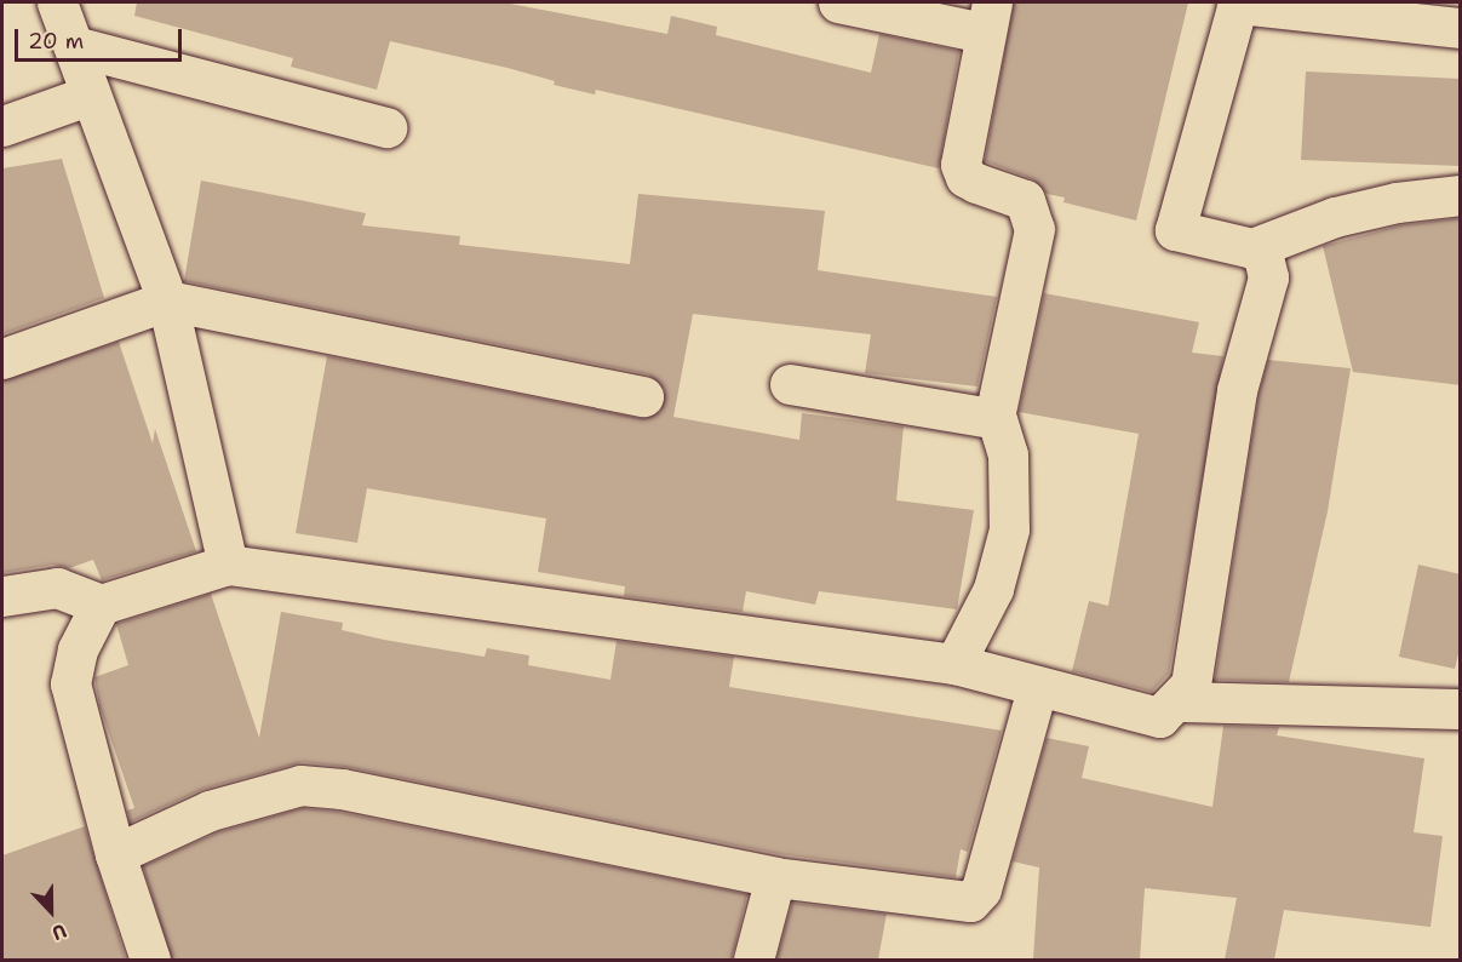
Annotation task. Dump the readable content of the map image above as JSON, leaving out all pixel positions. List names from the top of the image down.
{
  "scale_bar": "20 m",
  "north": "bottom"
}
